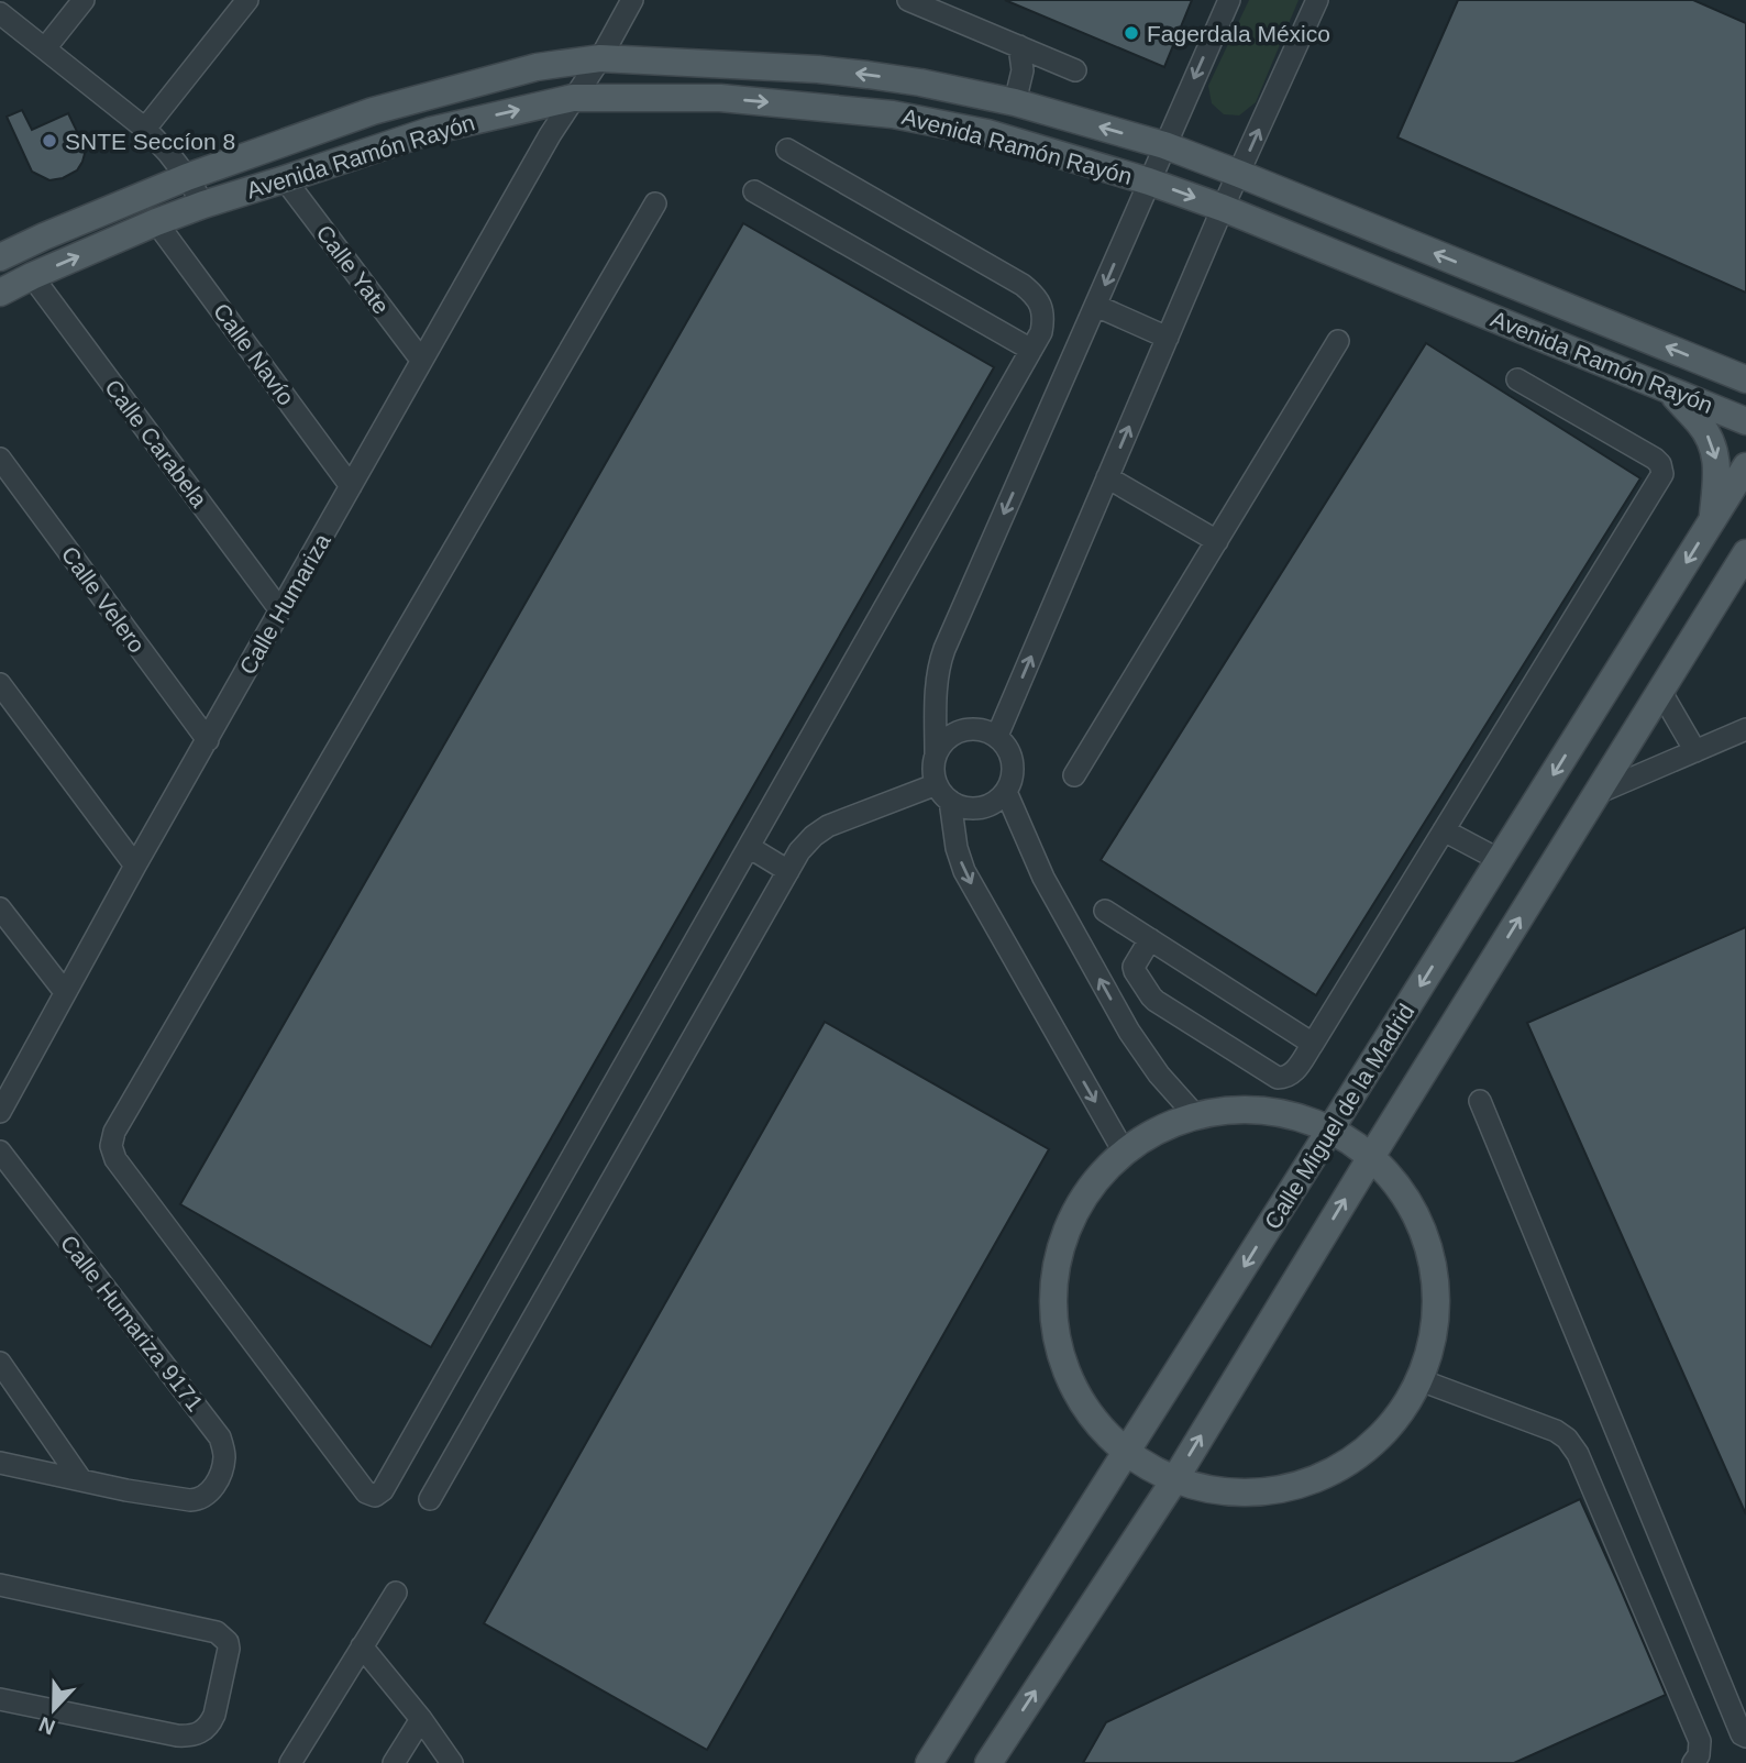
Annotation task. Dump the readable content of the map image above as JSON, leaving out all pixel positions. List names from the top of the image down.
{
  "streets": {
    "main road": ["Avenida Ramón Rayón", "Calle Miguel de la Madrid"],
    "street": [
      "Calle Yate",
      "Calle Navío",
      "Calle Carabela",
      "Calle Velero",
      "Calle Humariza",
      "Calle Humariza 9171"
    ]
  },
  "crossings": [
    ["Avenida Ramón Rayón", "Calle Yate"],
    ["Avenida Ramón Rayón", "Calle Navío"],
    ["Avenida Ramón Rayón", "Calle Carabela"],
    ["Avenida Ramón Rayón", "Calle Humariza"],
    ["Calle Yate", "Calle Humariza"],
    ["Calle Navío", "Calle Humariza"],
    ["Calle Carabela", "Calle Humariza"],
    ["Calle Velero", "Calle Humariza"]
  ],
  "places": ["Fagerdala México", "SNTE Seccíon 8"],
  "north": "bottom"
}
